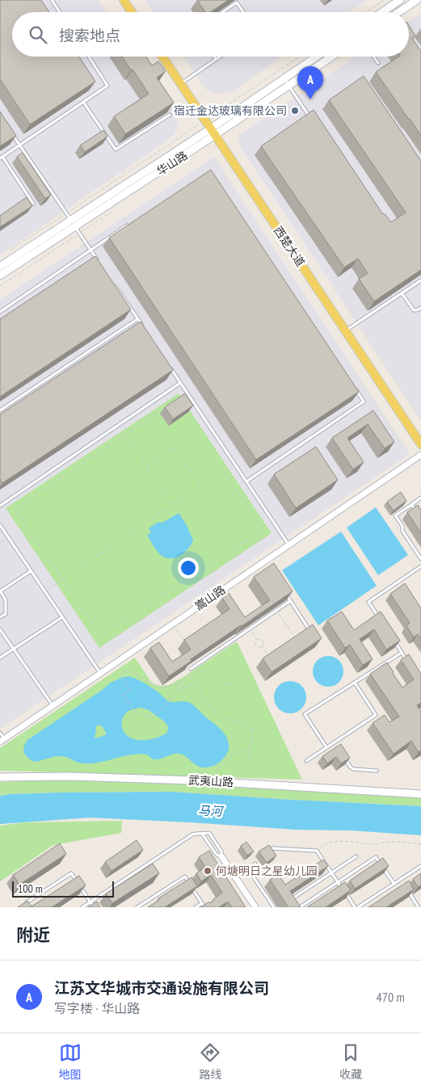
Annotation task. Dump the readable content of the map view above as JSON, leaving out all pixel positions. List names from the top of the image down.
{
  "streets": {
    "main road": ["西楚大道"],
    "street": ["华山路", "嵩山路", "武夷山路"]
  },
  "crossings": [
    ["华山路", "西楚大道"]
  ],
  "water": ["马河"],
  "places": ["宿迁金达玻璃有限公司", "何塘明日之星幼儿园"],
  "scale_bar": "100 m",
  "page": {
    "search": "搜索地点",
    "pins": "A",
    "scale": "100 m",
    "heading": "附近",
    "list": [
      {
        "mark": "A",
        "name": "江苏文华城市交通设施有限公司",
        "note": "写字楼 · 华山路",
        "value": "470 m"
      }
    ],
    "nav": ["地图", "路线", "收藏"]
  }
}
